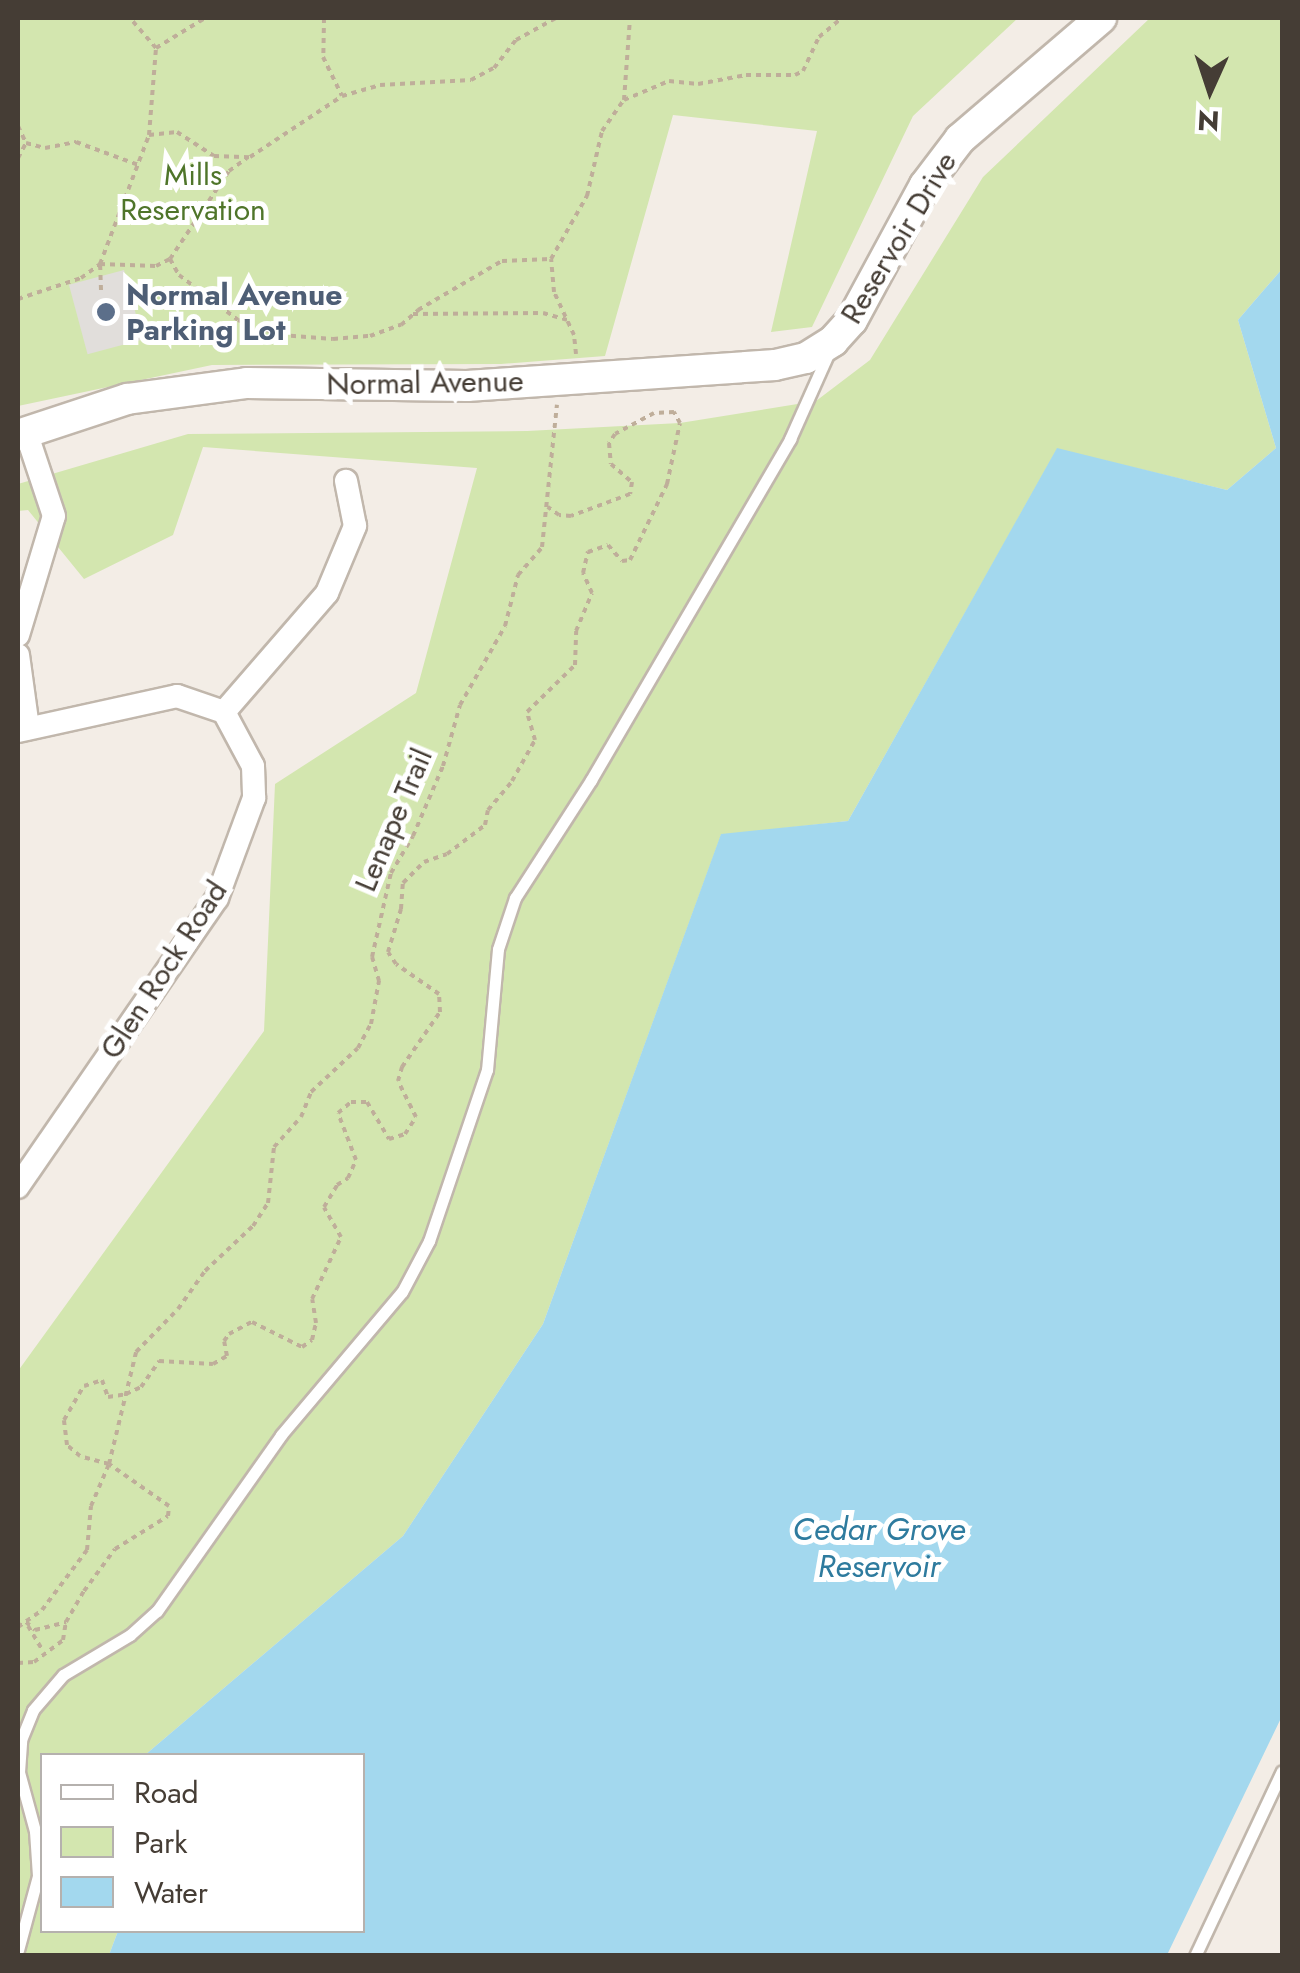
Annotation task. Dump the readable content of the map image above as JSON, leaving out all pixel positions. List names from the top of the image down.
{
  "streets": {
    "street": ["Reservoir Drive", "Normal Avenue", "Glen Rock Road"],
    "path": ["Lenape Trail"]
  },
  "crossings": [
    ["Reservoir Drive", "Normal Avenue"],
    ["Normal Avenue", "Lenape Trail"]
  ],
  "water": ["Cedar Grove Reservoir"],
  "parks": ["Mills Reservation"],
  "places": ["Normal Avenue Parking Lot"],
  "legend": ["Road", "Park", "Water"],
  "north": "bottom"
}
